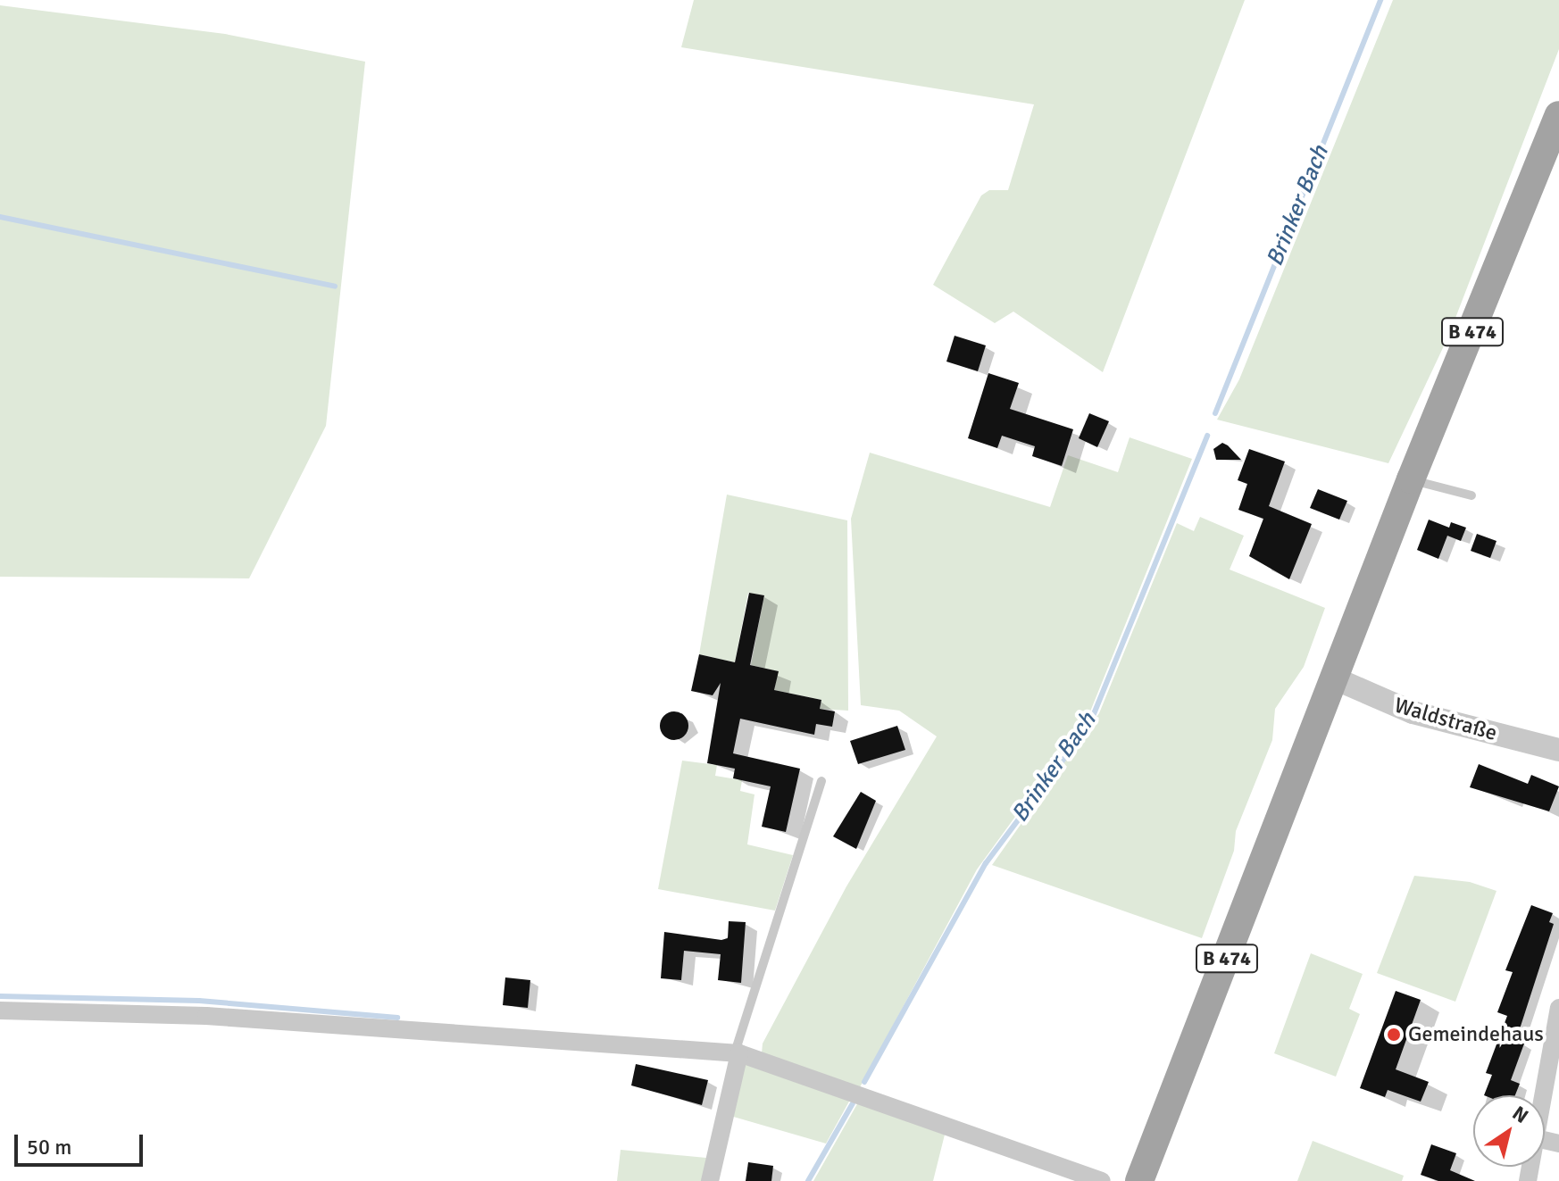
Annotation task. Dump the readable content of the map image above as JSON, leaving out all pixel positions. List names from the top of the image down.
{
  "streets": {
    "main road": ["B 474"],
    "street": ["Waldstraße"]
  },
  "crossings": [
    ["B 474", "Waldstraße"]
  ],
  "water": ["Brinker Bach"],
  "places": ["Gemeindehaus"],
  "scale_bar": "50 m",
  "north": "top right"
}
